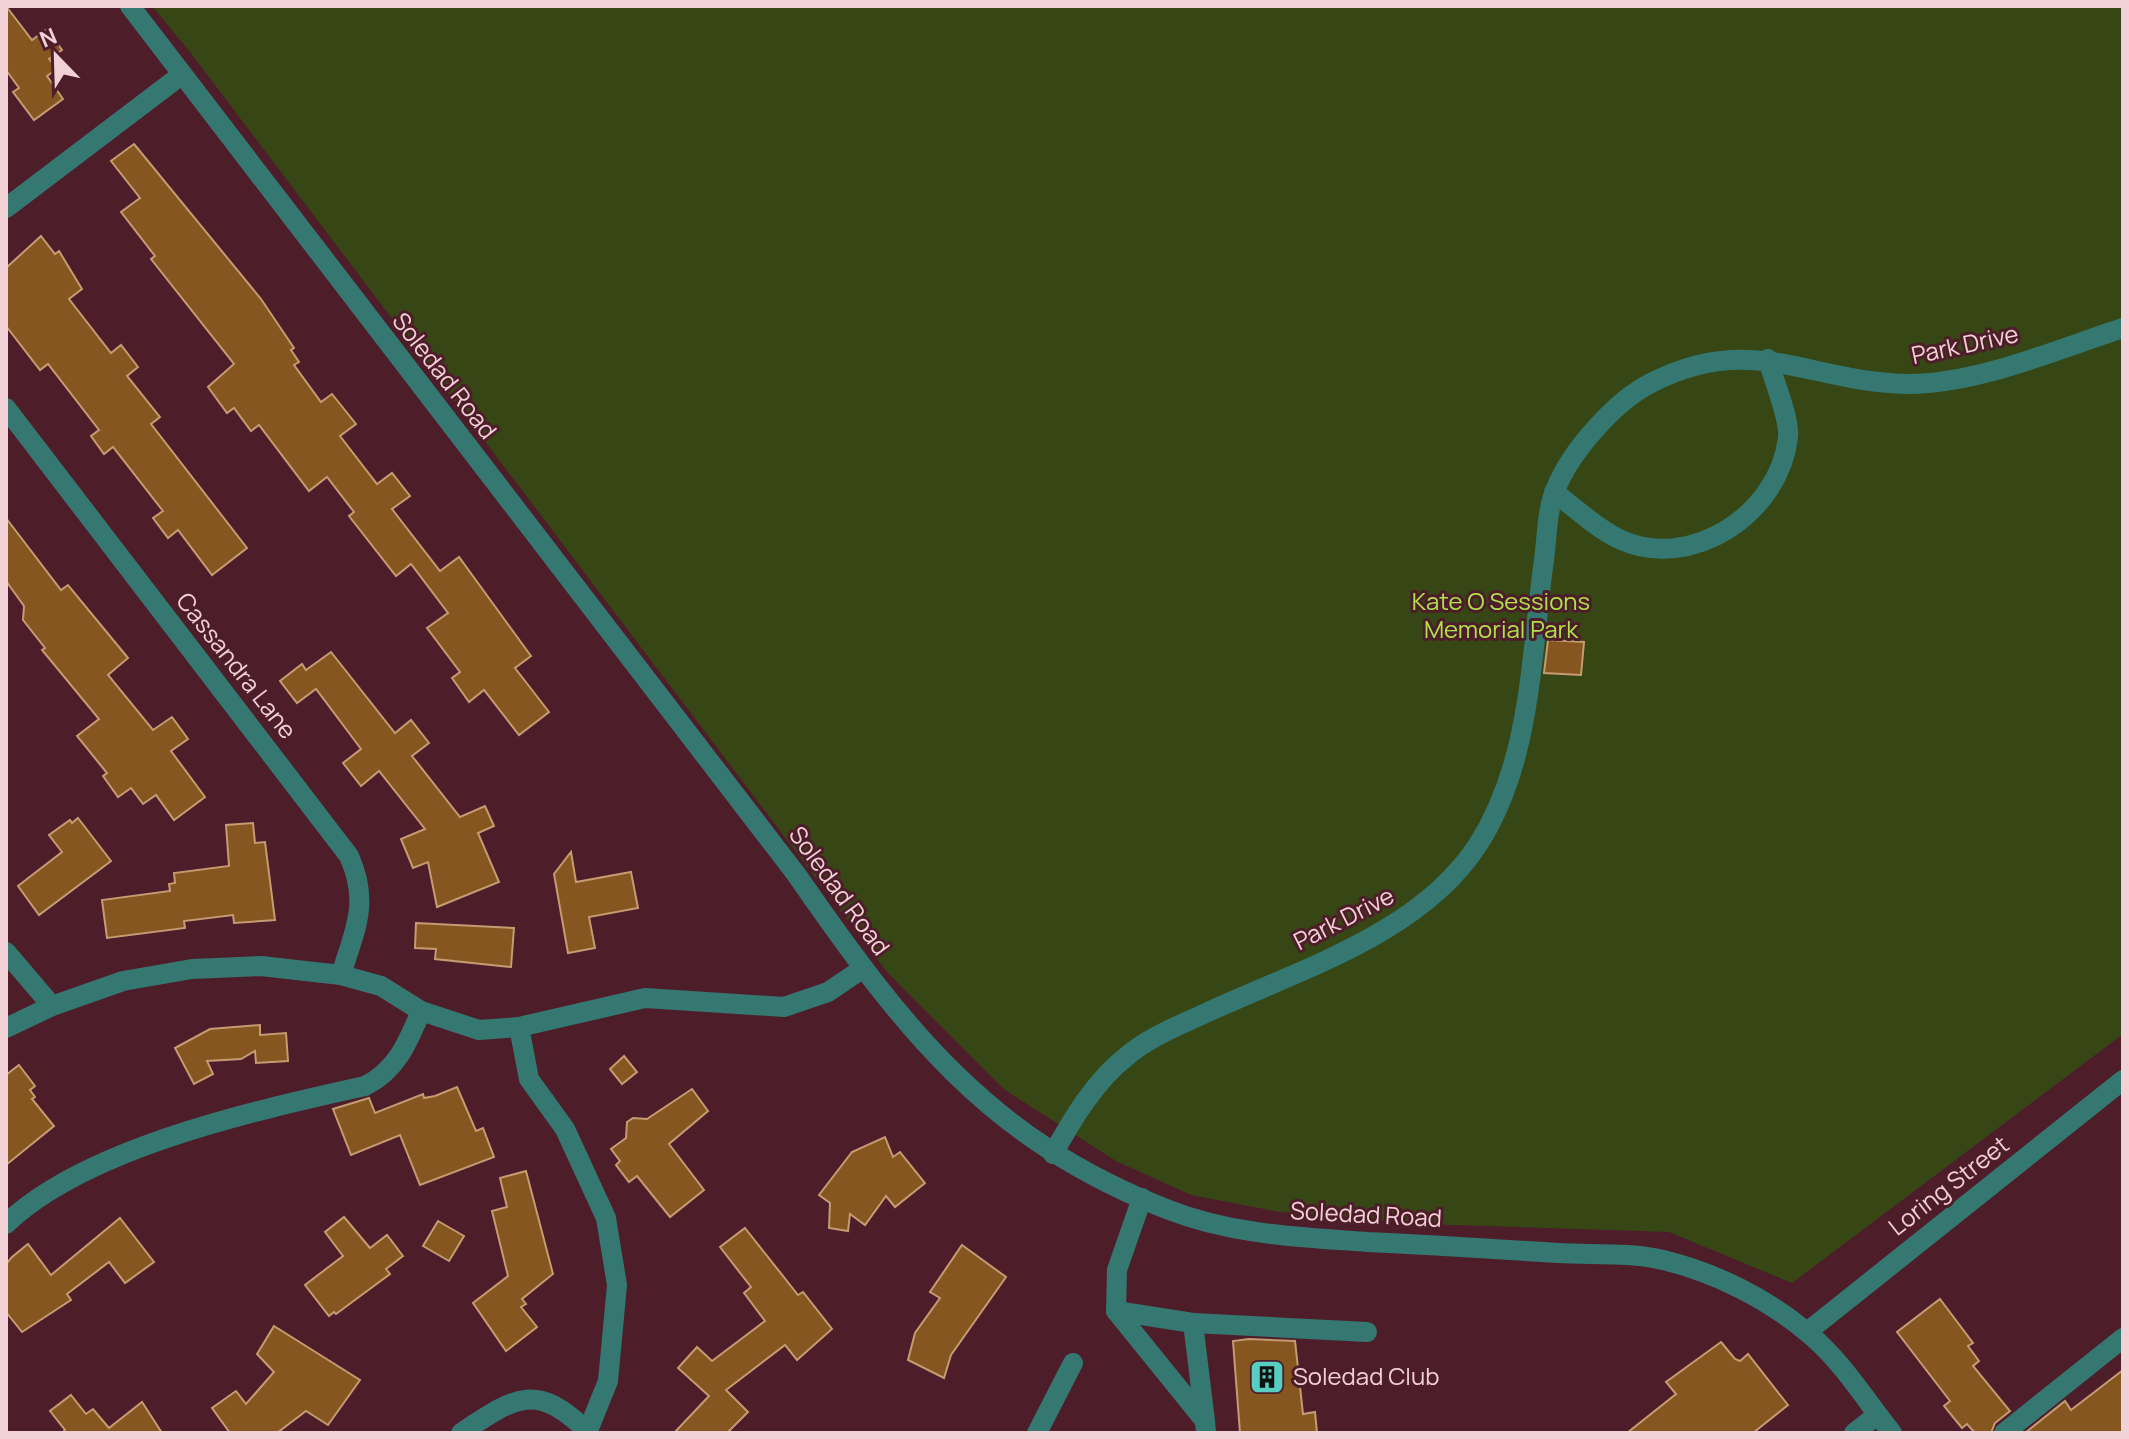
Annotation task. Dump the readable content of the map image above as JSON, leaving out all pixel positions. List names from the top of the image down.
{
  "streets": {
    "street": [
      "Park Drive",
      "Soledad Road",
      "Cassandra Lane",
      "Loring Street"
    ]
  },
  "crossings": [
    ["Park Drive", "Soledad Road"],
    ["Soledad Road", "Loring Street"]
  ],
  "parks": ["Kate O Sessions Memorial Park"],
  "places": {
    "building": ["Soledad Club"]
  },
  "north": "top left"
}
